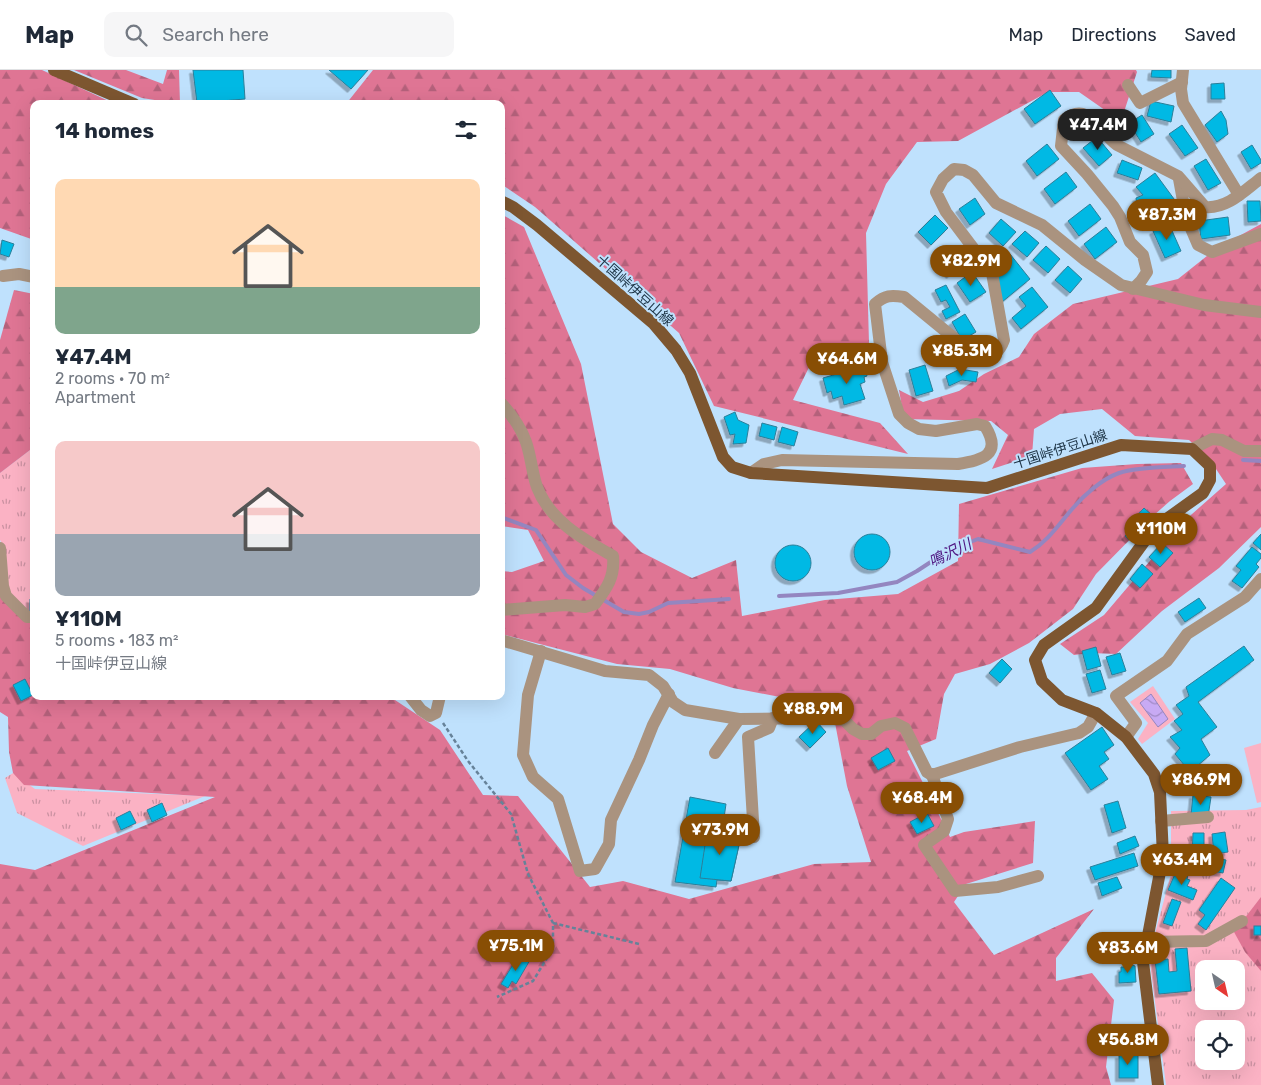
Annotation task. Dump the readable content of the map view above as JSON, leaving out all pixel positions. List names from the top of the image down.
{
  "streets": {
    "main road": ["十国峠伊豆山線"]
  },
  "water": ["鳴沢川"],
  "north": "bottom right",
  "page": {
    "header": "Map",
    "search": "Search here",
    "nav": ["Map", "Directions", "Saved"],
    "heading": "14 homes",
    "price": [
      "¥47.4M",
      "¥87.3M",
      "¥82.9M",
      "¥85.3M",
      "¥64.6M",
      "¥110M",
      "¥88.9M",
      "¥86.9M",
      "¥68.4M",
      "¥73.9M",
      "¥63.4M",
      "¥75.1M",
      "¥83.6M",
      "¥56.8M"
    ],
    "list": [
      {
        "name": "¥47.4M",
        "note": "2 rooms · 70 m² · Apartment"
      },
      {
        "name": "¥110M",
        "note": "5 rooms · 183 m² · 十国峠伊豆山線"
      }
    ]
  }
}
